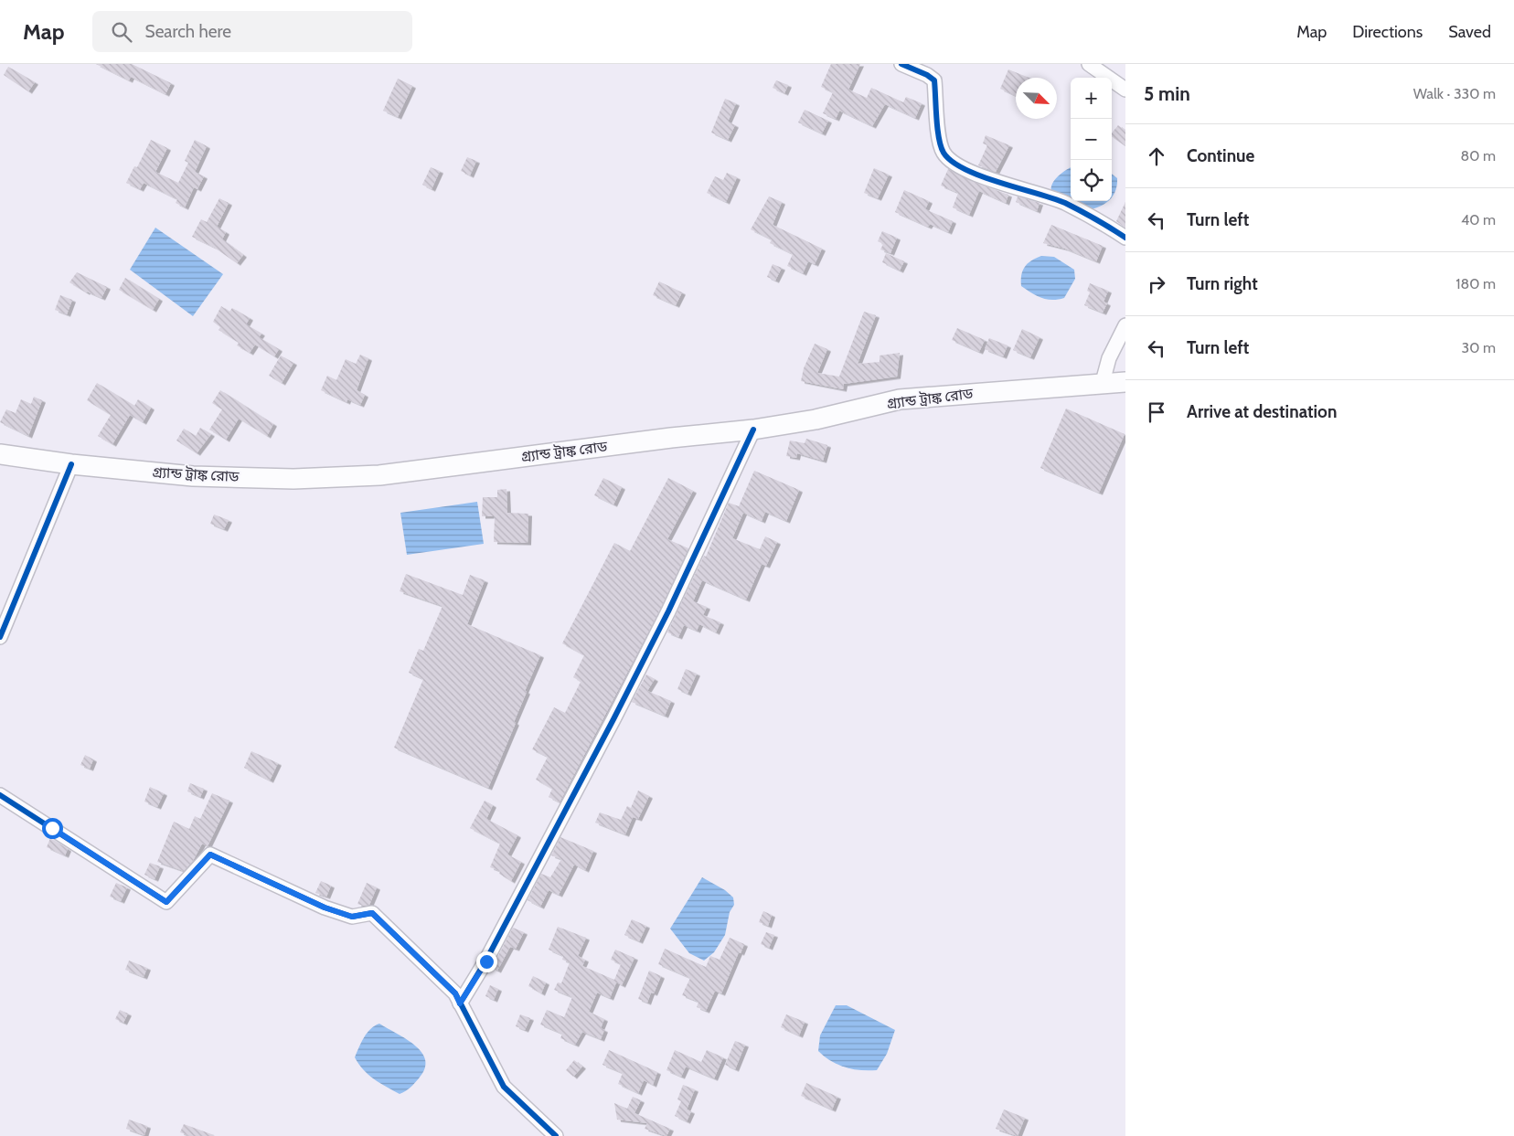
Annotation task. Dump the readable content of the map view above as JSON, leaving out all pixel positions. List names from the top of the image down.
{
  "streets": {
    "highway": ["গ্র্যান্ড ট্রাঙ্ক রোড"]
  },
  "north": "bottom right",
  "page": {
    "header": "Map",
    "search": "Search here",
    "nav": ["Map", "Directions", "Saved"],
    "heading": ["5 min", "Walk · 330 m"],
    "map_buttons": ["+", "−"],
    "list": [
      ["Continue", "80 m"],
      ["Turn left", "40 m"],
      ["Turn right", "180 m"],
      ["Turn left", "30 m"],
      "Arrive at destination"
    ]
  }
}
